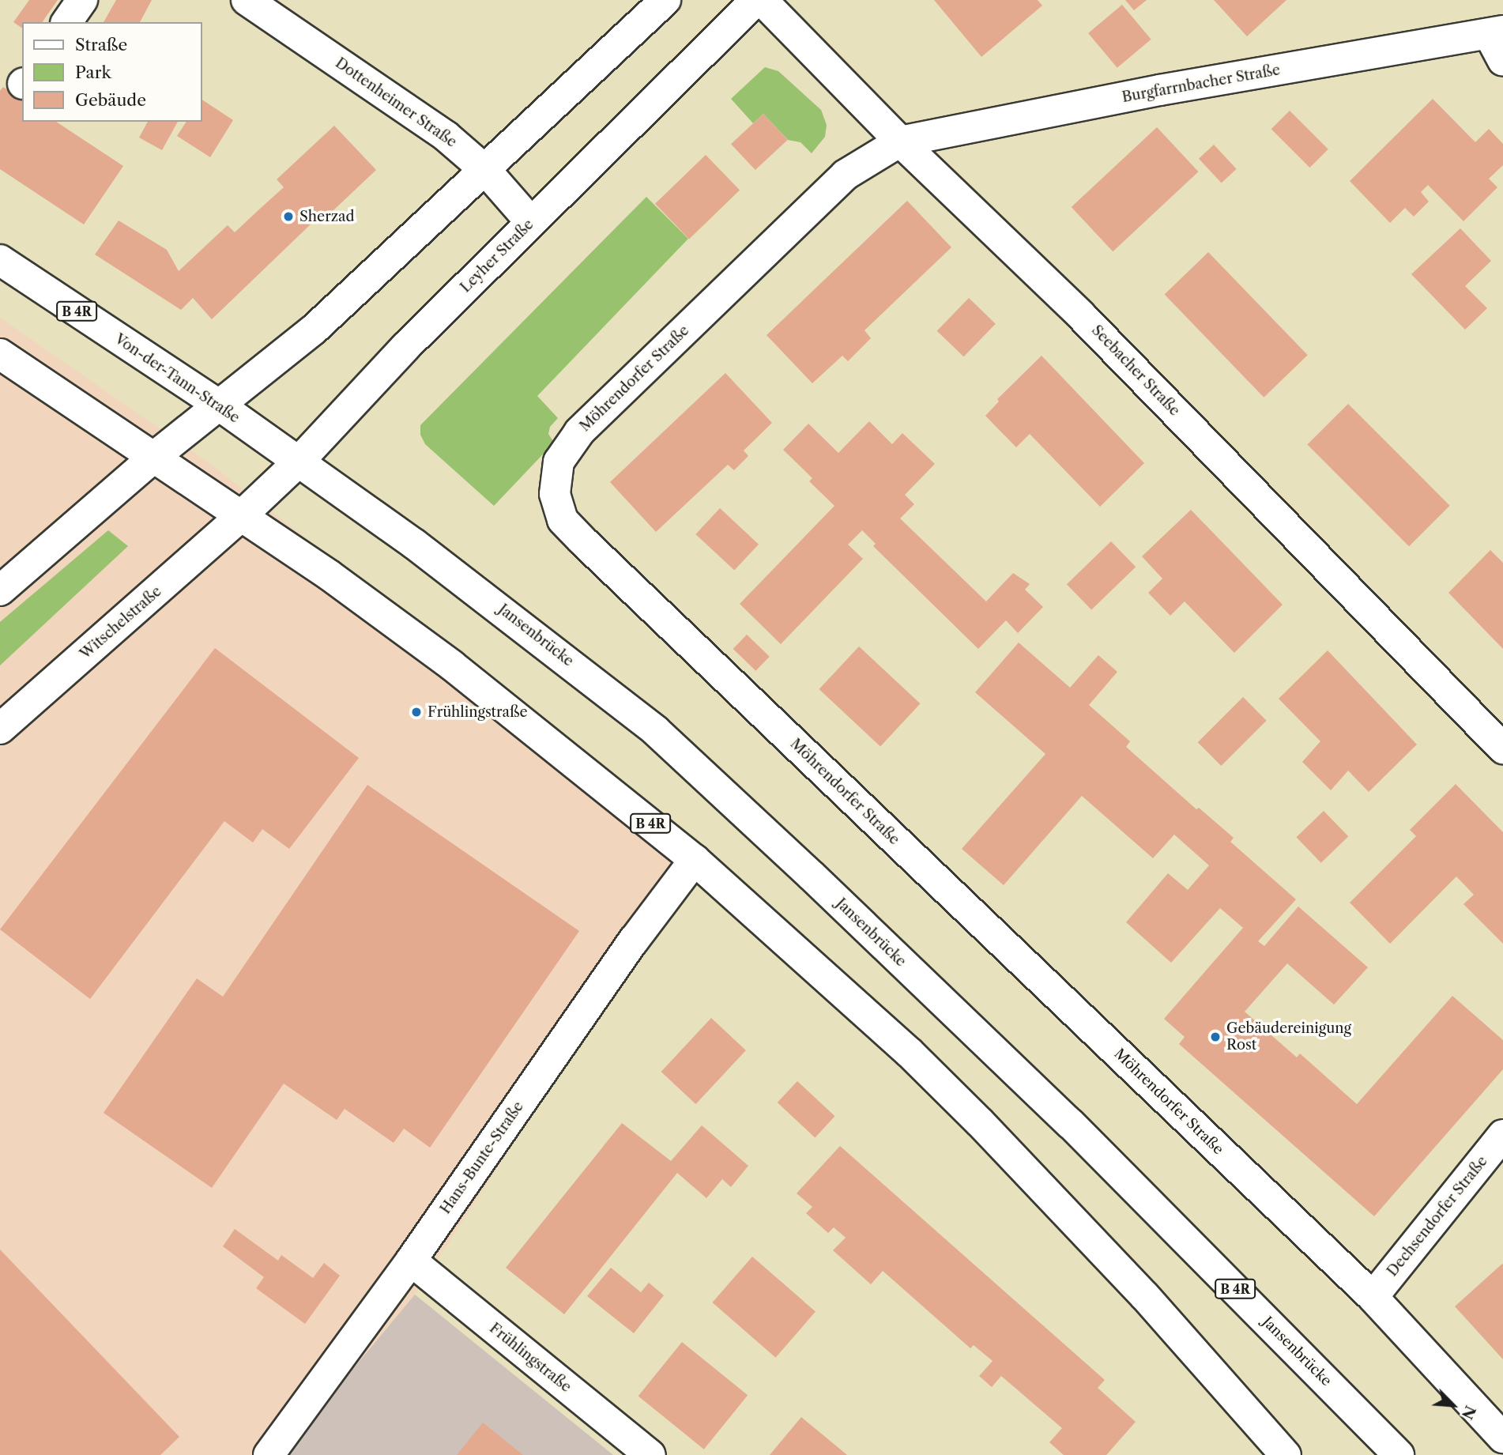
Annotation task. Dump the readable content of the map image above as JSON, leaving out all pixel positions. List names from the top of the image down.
{
  "streets": {
    "street": [
      "Burgfarrnbacher Straße",
      "Dottenheimer Straße",
      "Leyher Straße",
      "B 4R",
      "Seebacher Straße",
      "Von-der-Tann-Straße",
      "Möhrendorfer Straße",
      "Witschelstraße",
      "Jansenbrücke",
      "Hans-Bunte-Straße",
      "Dechsendorfer Straße",
      "Frühlingstraße"
    ]
  },
  "crossings": [
    ["Burgfarrnbacher Straße", "Seebacher Straße"],
    ["Burgfarrnbacher Straße", "Möhrendorfer Straße"],
    ["Dottenheimer Straße", "Leyher Straße"],
    ["Leyher Straße", "B 4R"],
    ["Leyher Straße", "Von-der-Tann-Straße"],
    ["Leyher Straße", "Witschelstraße"],
    ["Leyher Straße", "Jansenbrücke"],
    ["B 4R", "Witschelstraße"],
    ["B 4R", "Hans-Bunte-Straße"],
    ["Seebacher Straße", "Möhrendorfer Straße"],
    ["Von-der-Tann-Straße", "Jansenbrücke"],
    ["Möhrendorfer Straße", "Dechsendorfer Straße"],
    ["Hans-Bunte-Straße", "Frühlingstraße"]
  ],
  "places": ["Sherzad", "Frühlingstraße", "Gebäudereinigung Rost"],
  "legend": ["Straße", "Park", "Gebäude"],
  "north": "bottom right"
}
